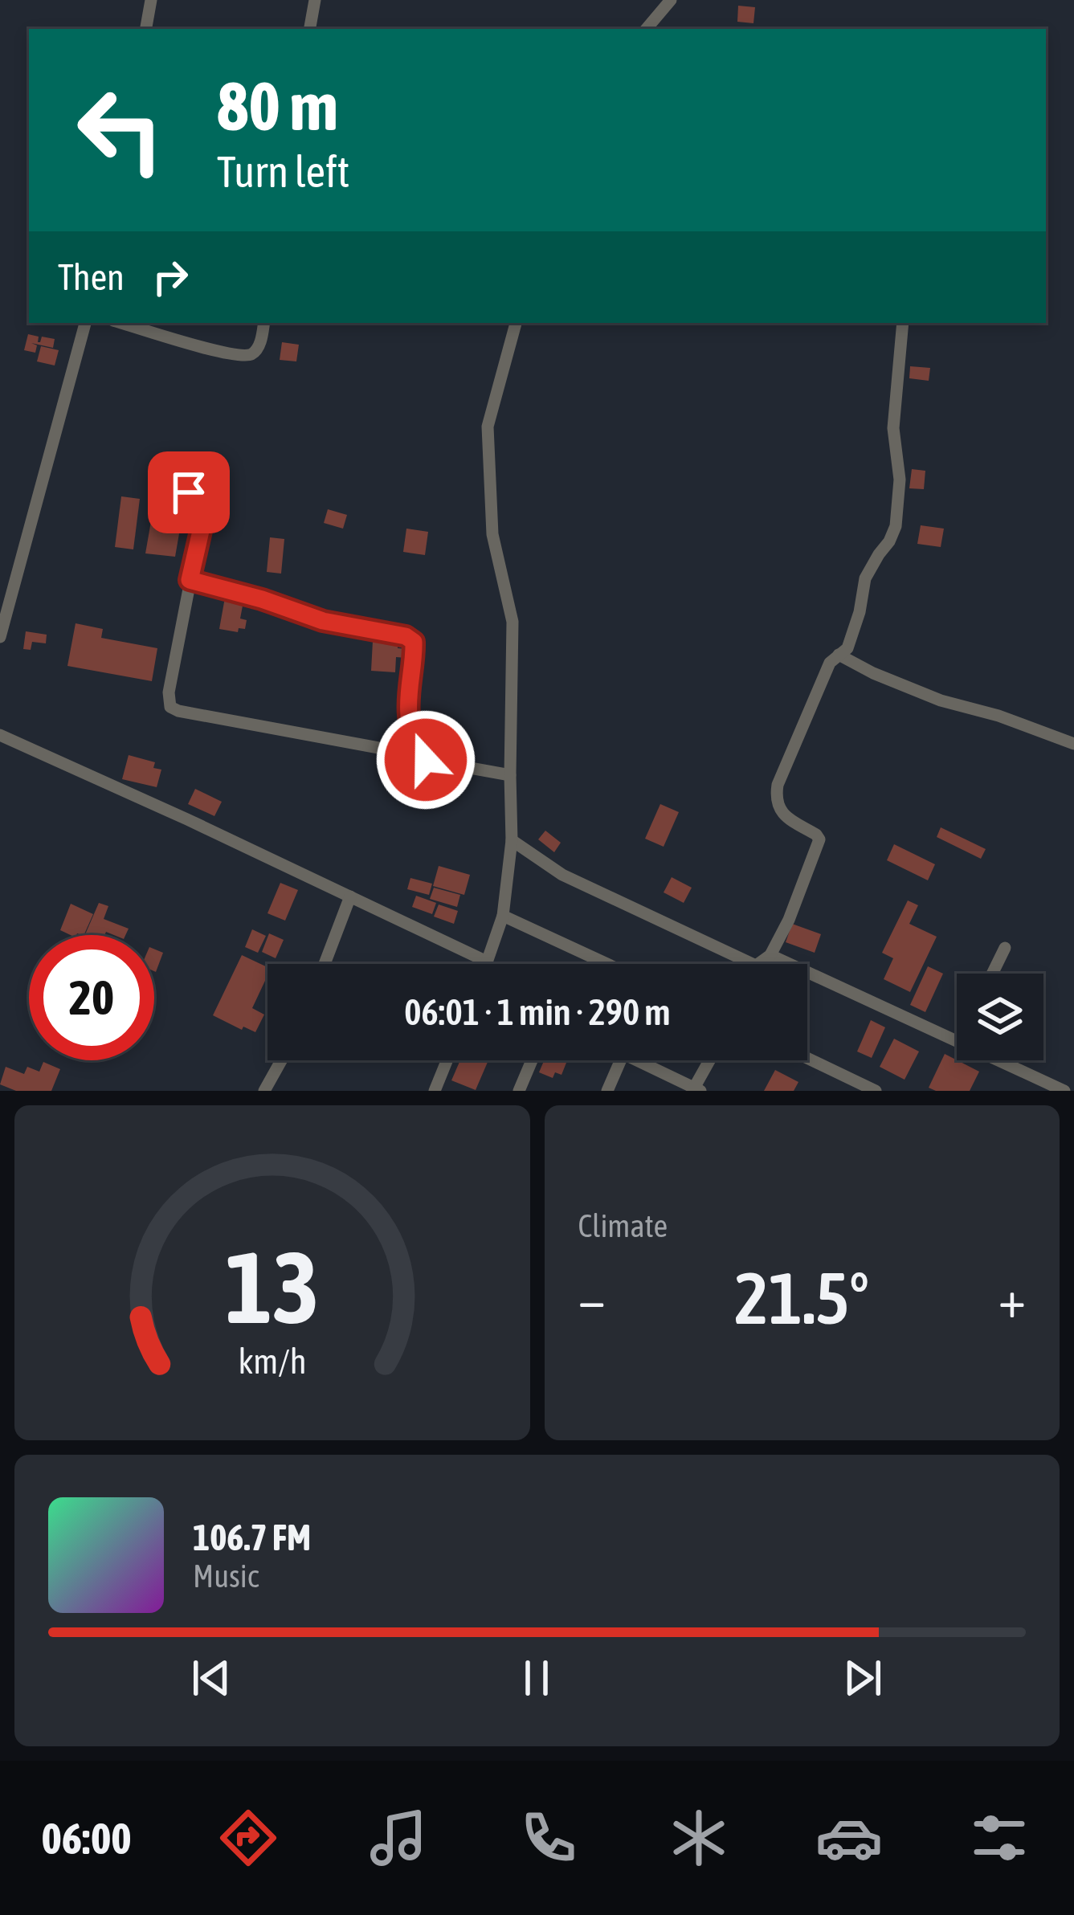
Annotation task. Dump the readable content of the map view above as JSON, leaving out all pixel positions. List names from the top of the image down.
{
  "page": {
    "turn": ["80 m", "Turn left"],
    "then": "Then",
    "limit": "20",
    "trip": "06:01 · 1 min · 290 m",
    "tile": "Climate",
    "heat": ["−", "21.5°", "+"],
    "song": ["106.7 FM", "Music"],
    "tabs": "06:00",
    "gauge": ["13", "km/h"]
  }
}
